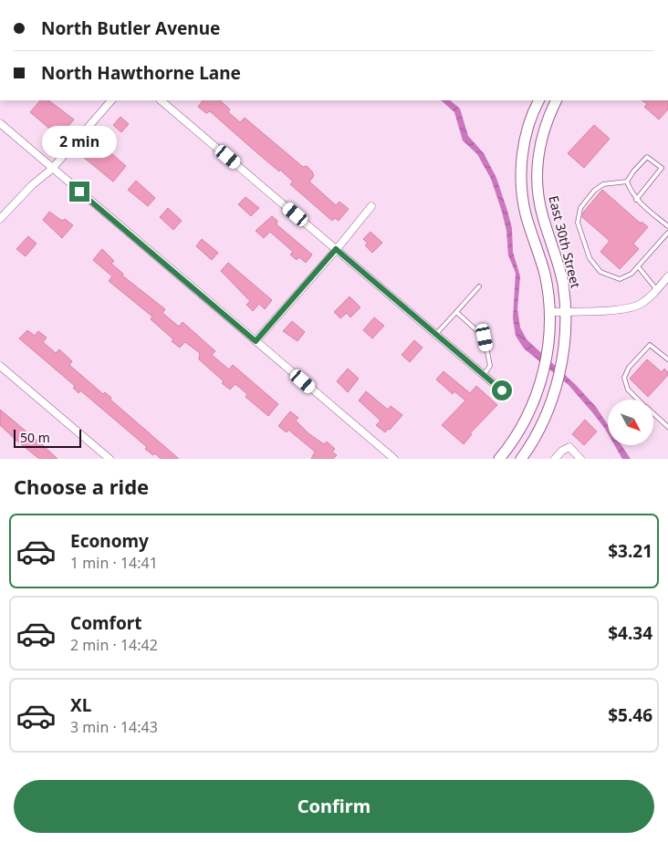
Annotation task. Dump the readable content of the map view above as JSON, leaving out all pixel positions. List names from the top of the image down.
{
  "streets": {
    "main road": ["East 30th Street"]
  },
  "scale_bar": "50 m",
  "north": "bottom right",
  "page": {
    "banner": ["North Butler Avenue", "North Hawthorne Lane"],
    "bubble": "2 min",
    "scale": "50 m",
    "heading": "Choose a ride",
    "list": [
      {
        "name": "Economy",
        "note": "1 min · 14:41",
        "value": "$3.21"
      },
      {
        "name": "Comfort",
        "note": "2 min · 14:42",
        "value": "$4.34"
      },
      {
        "name": "XL",
        "note": "3 min · 14:43",
        "value": "$5.46"
      }
    ],
    "buttons": "Confirm"
  }
}
